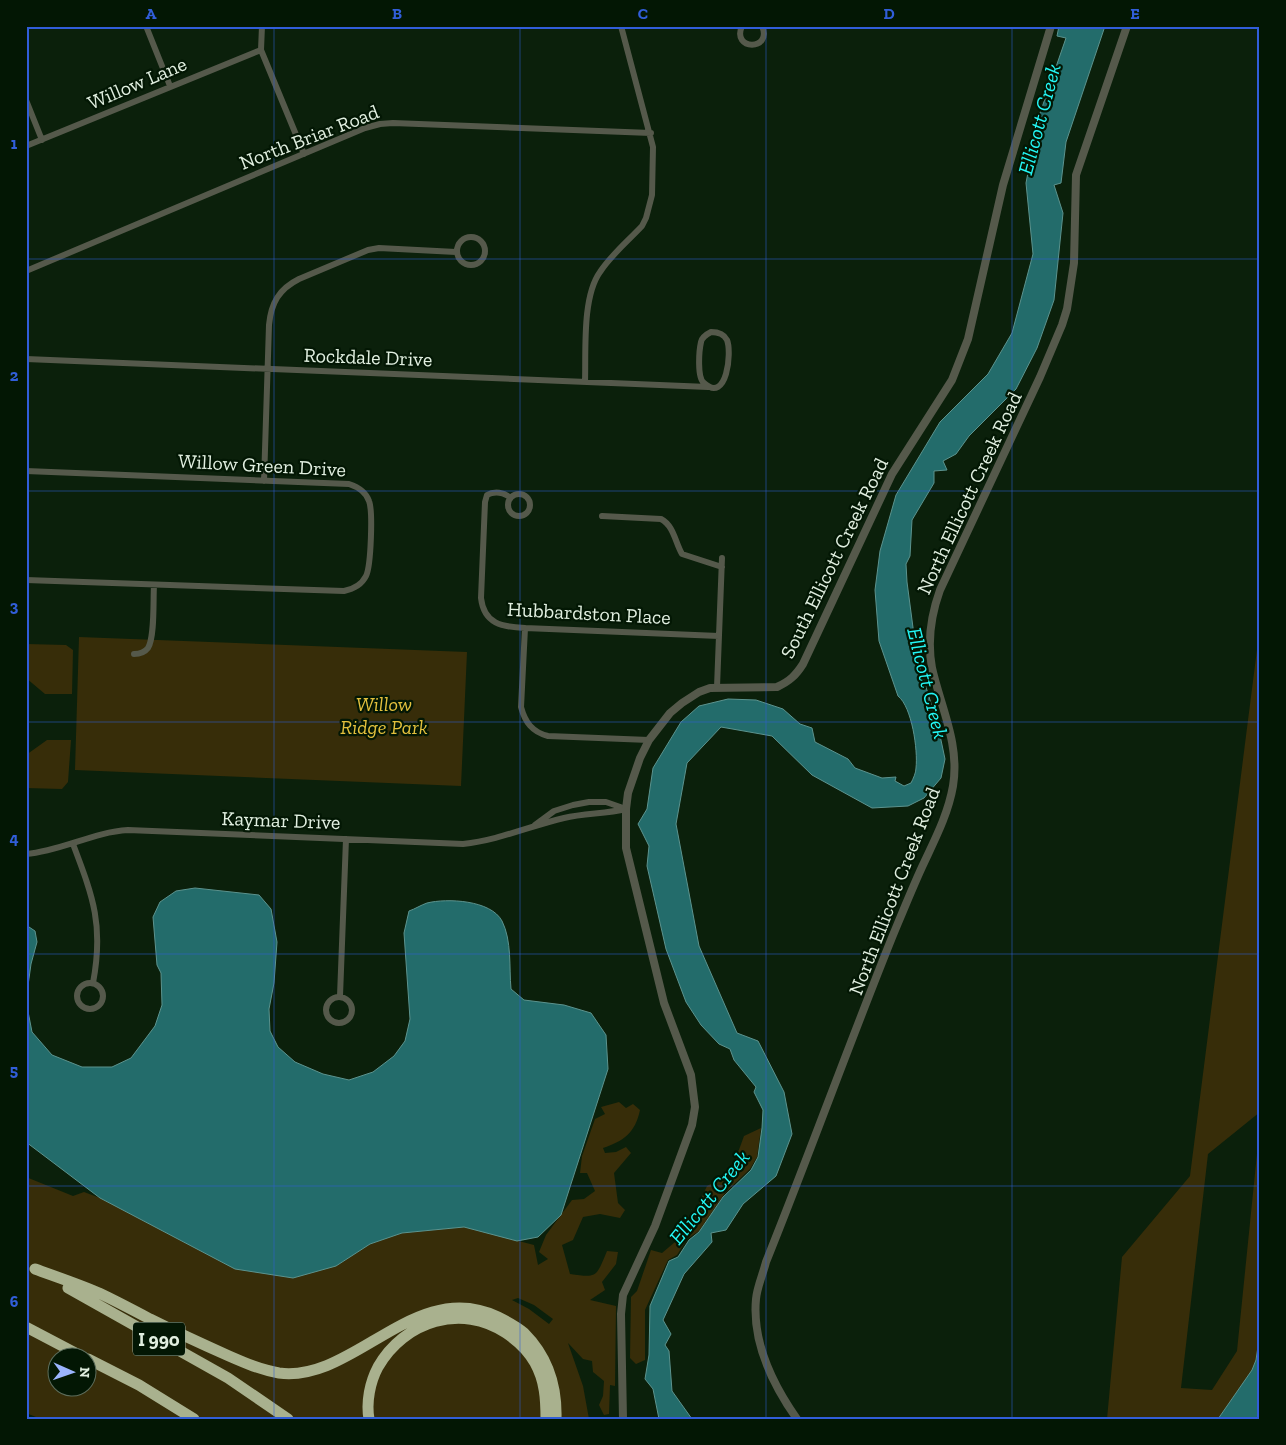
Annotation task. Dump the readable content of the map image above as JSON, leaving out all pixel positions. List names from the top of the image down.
{
  "streets": {
    "highway": ["I 990"],
    "street": [
      "Willow Lane",
      "North Briar Road",
      "Rockdale Drive",
      "Willow Green Drive",
      "North Ellicott Creek Road",
      "South Ellicott Creek Road",
      "Hubbardston Place",
      "Kaymar Drive"
    ]
  },
  "crossings": [
    ["South Ellicott Creek Road", "Kaymar Drive"]
  ],
  "water": ["Ellicott Creek"],
  "parks": ["Willow Ridge Park"],
  "north": "right",
  "grid": {
    "columns": [
      "A",
      "B",
      "C",
      "D",
      "E"
    ],
    "rows": [
      "1",
      "2",
      "3",
      "4",
      "5",
      "6"
    ]
  }
}
